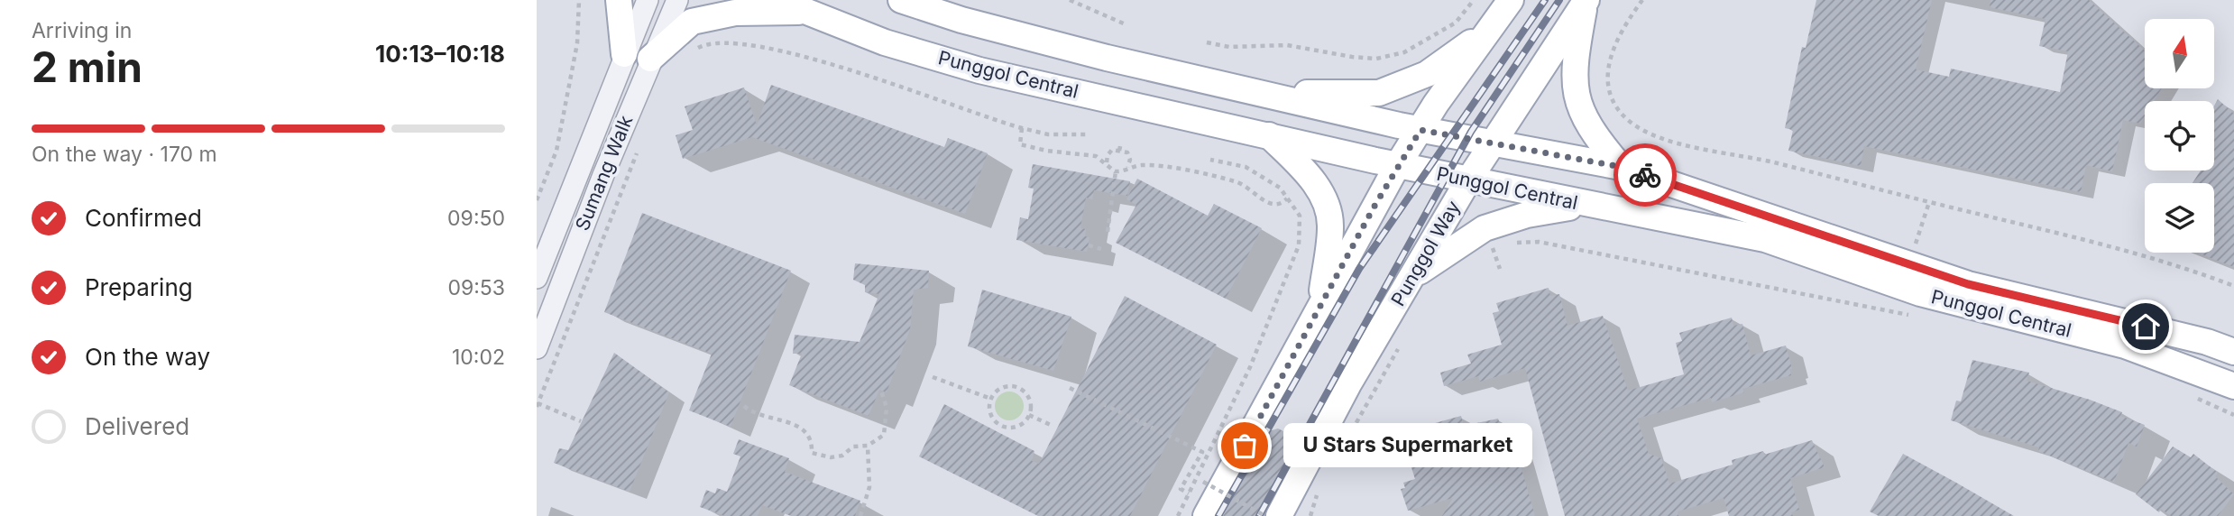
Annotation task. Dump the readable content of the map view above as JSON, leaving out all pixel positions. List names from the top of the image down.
{
  "streets": {
    "main road": ["Punggol Central", "Punggol Way"],
    "street": ["Sumang Walk"]
  },
  "crossings": [
    ["Punggol Central", "Punggol Way"]
  ],
  "places": ["U Stars Supermarket"],
  "north": "top",
  "page": {
    "heading": ["2 min", "Arriving in", "10:13–10:18"],
    "bar": "On the way · 170 m",
    "list": [
      ["Confirmed", "09:50"],
      ["Preparing", "09:53"],
      ["On the way", "10:02"],
      "Delivered"
    ],
    "bubble": "U Stars Supermarket"
  }
}
